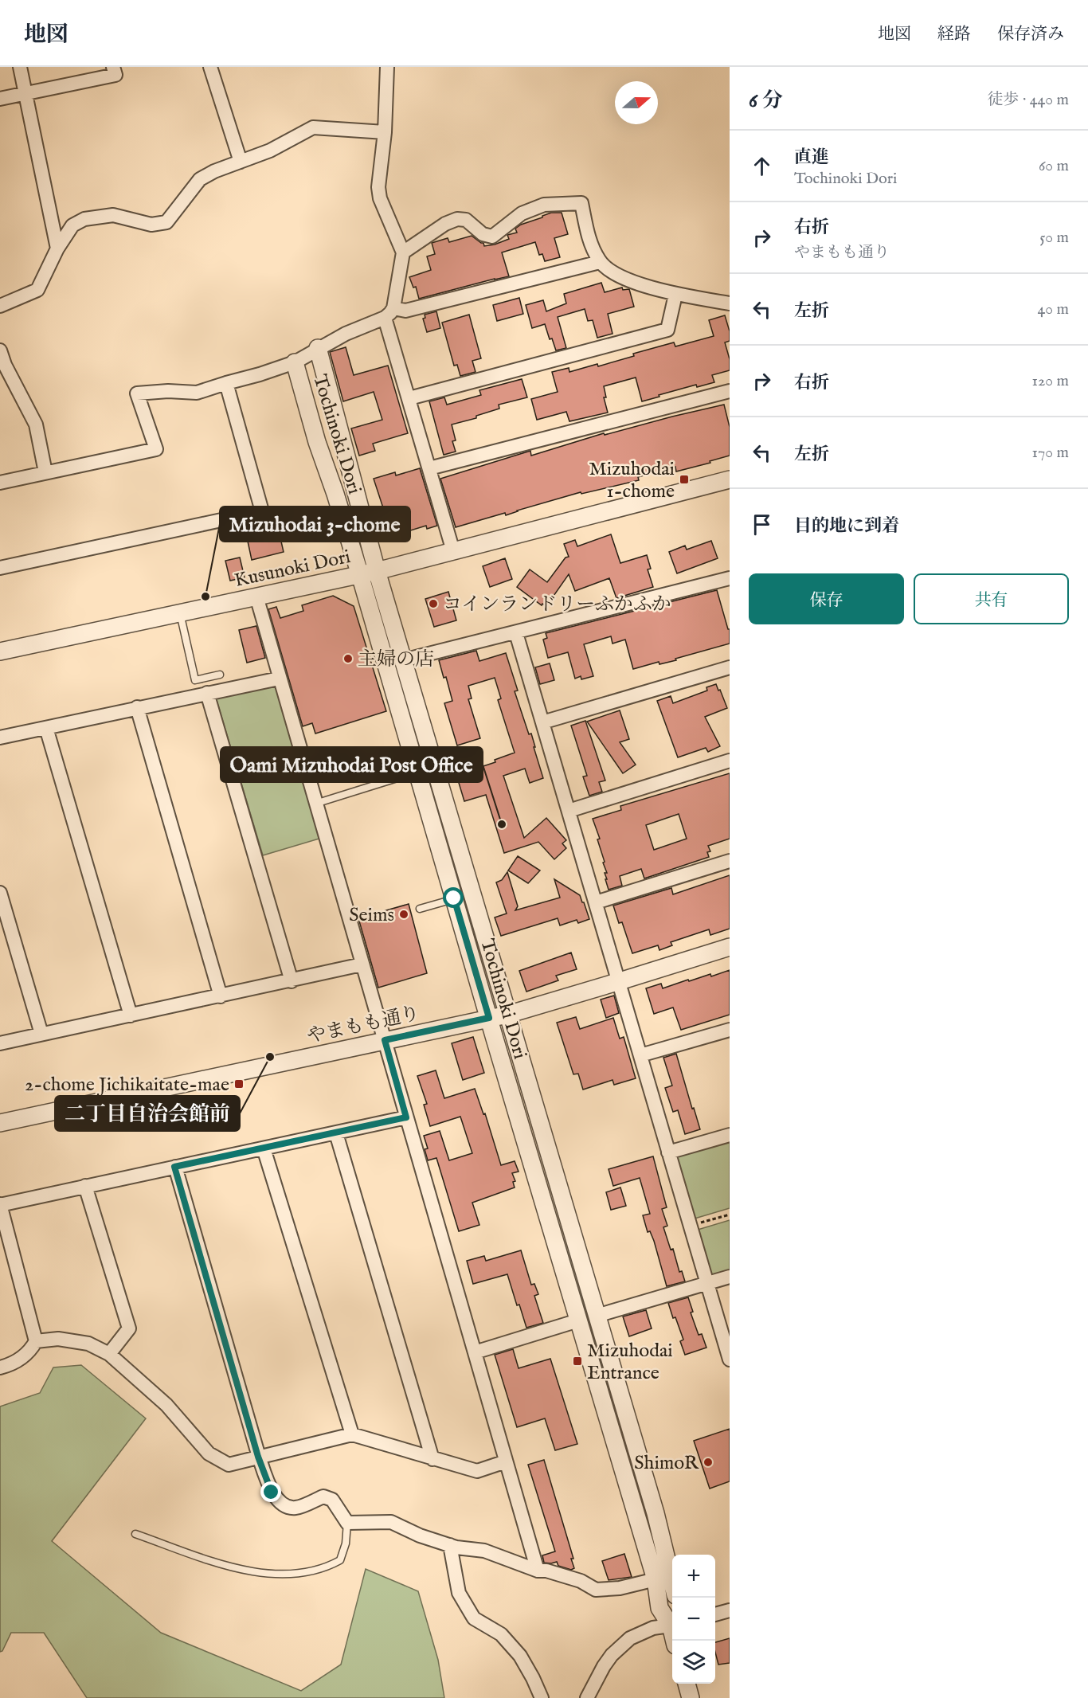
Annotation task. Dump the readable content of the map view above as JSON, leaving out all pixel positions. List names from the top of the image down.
{
  "streets": {
    "street": ["Tochinoki Dori", "Kusunoki Dori", "やまもも通り"]
  },
  "crossings": [
    ["Tochinoki Dori", "Kusunoki Dori"],
    ["Tochinoki Dori", "やまもも通り"]
  ],
  "places": {
    "transit": ["Mizuhodai 1-chome", "2-chome Jichikaitate-mae", "Mizuhodai Entrance"],
    "other": [
      "Mizuhodai 3-chome",
      "コインランドリーふかふか",
      "主婦の店",
      "Oami Mizuhodai Post Office",
      "Seims",
      "二丁目自治会館前",
      "ShimoR"
    ]
  },
  "north": "right",
  "page": {
    "header": "地図",
    "nav": ["地図", "経路", "保存済み"],
    "heading": ["6 分", "徒歩 · 440 m"],
    "list": [
      ["直進", "Tochinoki Dori", "60 m"],
      ["右折", "やまもも通り", "50 m"],
      ["左折", "40 m"],
      ["右折", "120 m"],
      ["左折", "170 m"],
      "目的地に到着"
    ],
    "buttons": ["保存", "共有"],
    "map_buttons": ["+", "−"]
  }
}
